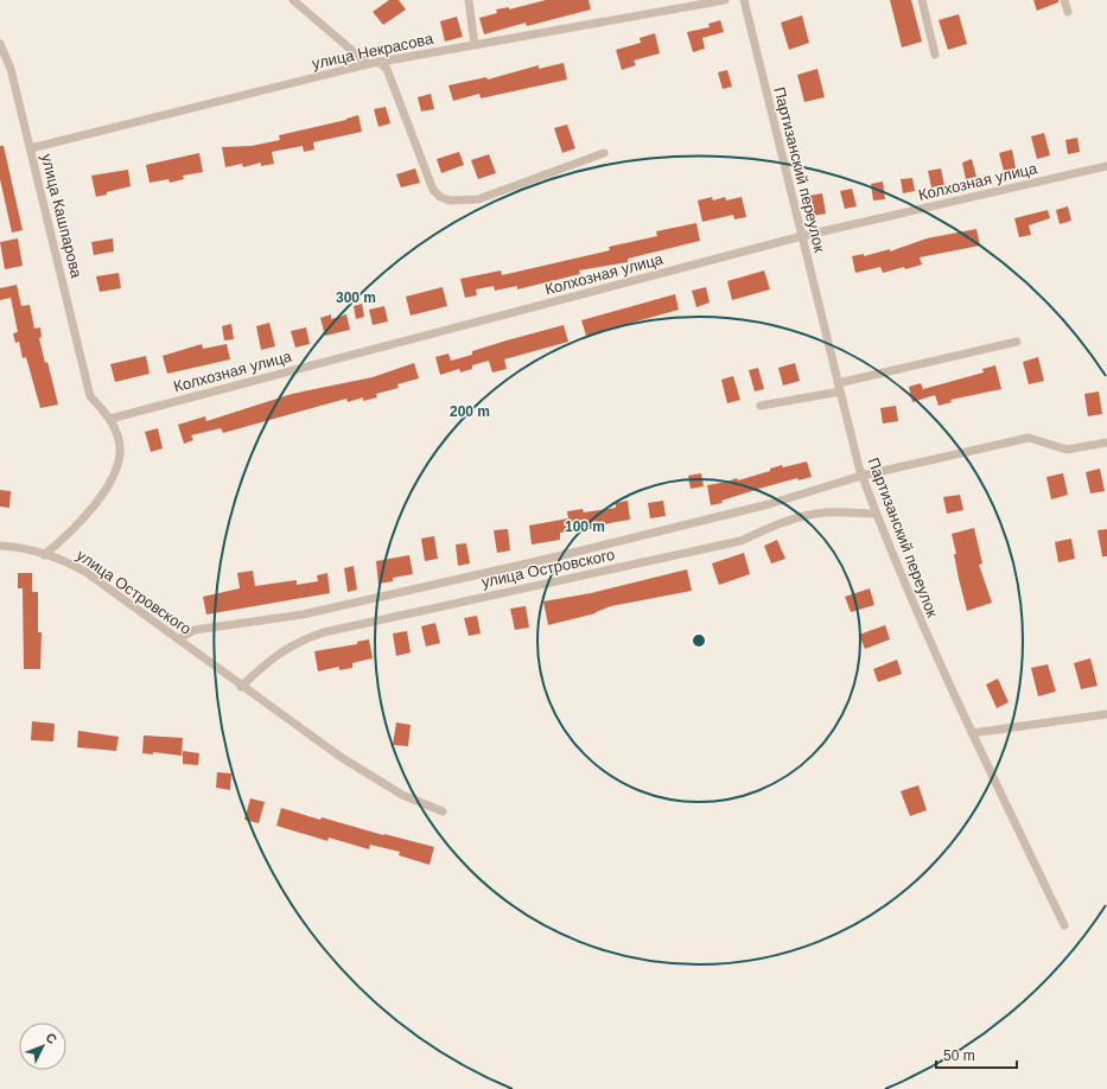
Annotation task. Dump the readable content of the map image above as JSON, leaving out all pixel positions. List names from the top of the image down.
{
  "streets": {
    "street": [
      "улица Некрасова",
      "Партизанский переулок",
      "Колхозная улица",
      "улица Кашпарова",
      "улица Островского"
    ]
  },
  "crossings": [
    ["улица Некрасова", "улица Кашпарова"],
    ["Партизанский переулок", "Колхозная улица"],
    ["Партизанский переулок", "улица Островского"],
    ["Колхозная улица", "улица Кашпарова"]
  ],
  "scale_bar": "50 m",
  "north": "top right",
  "rings": ["300 m", "200 m", "100 m"]
}
